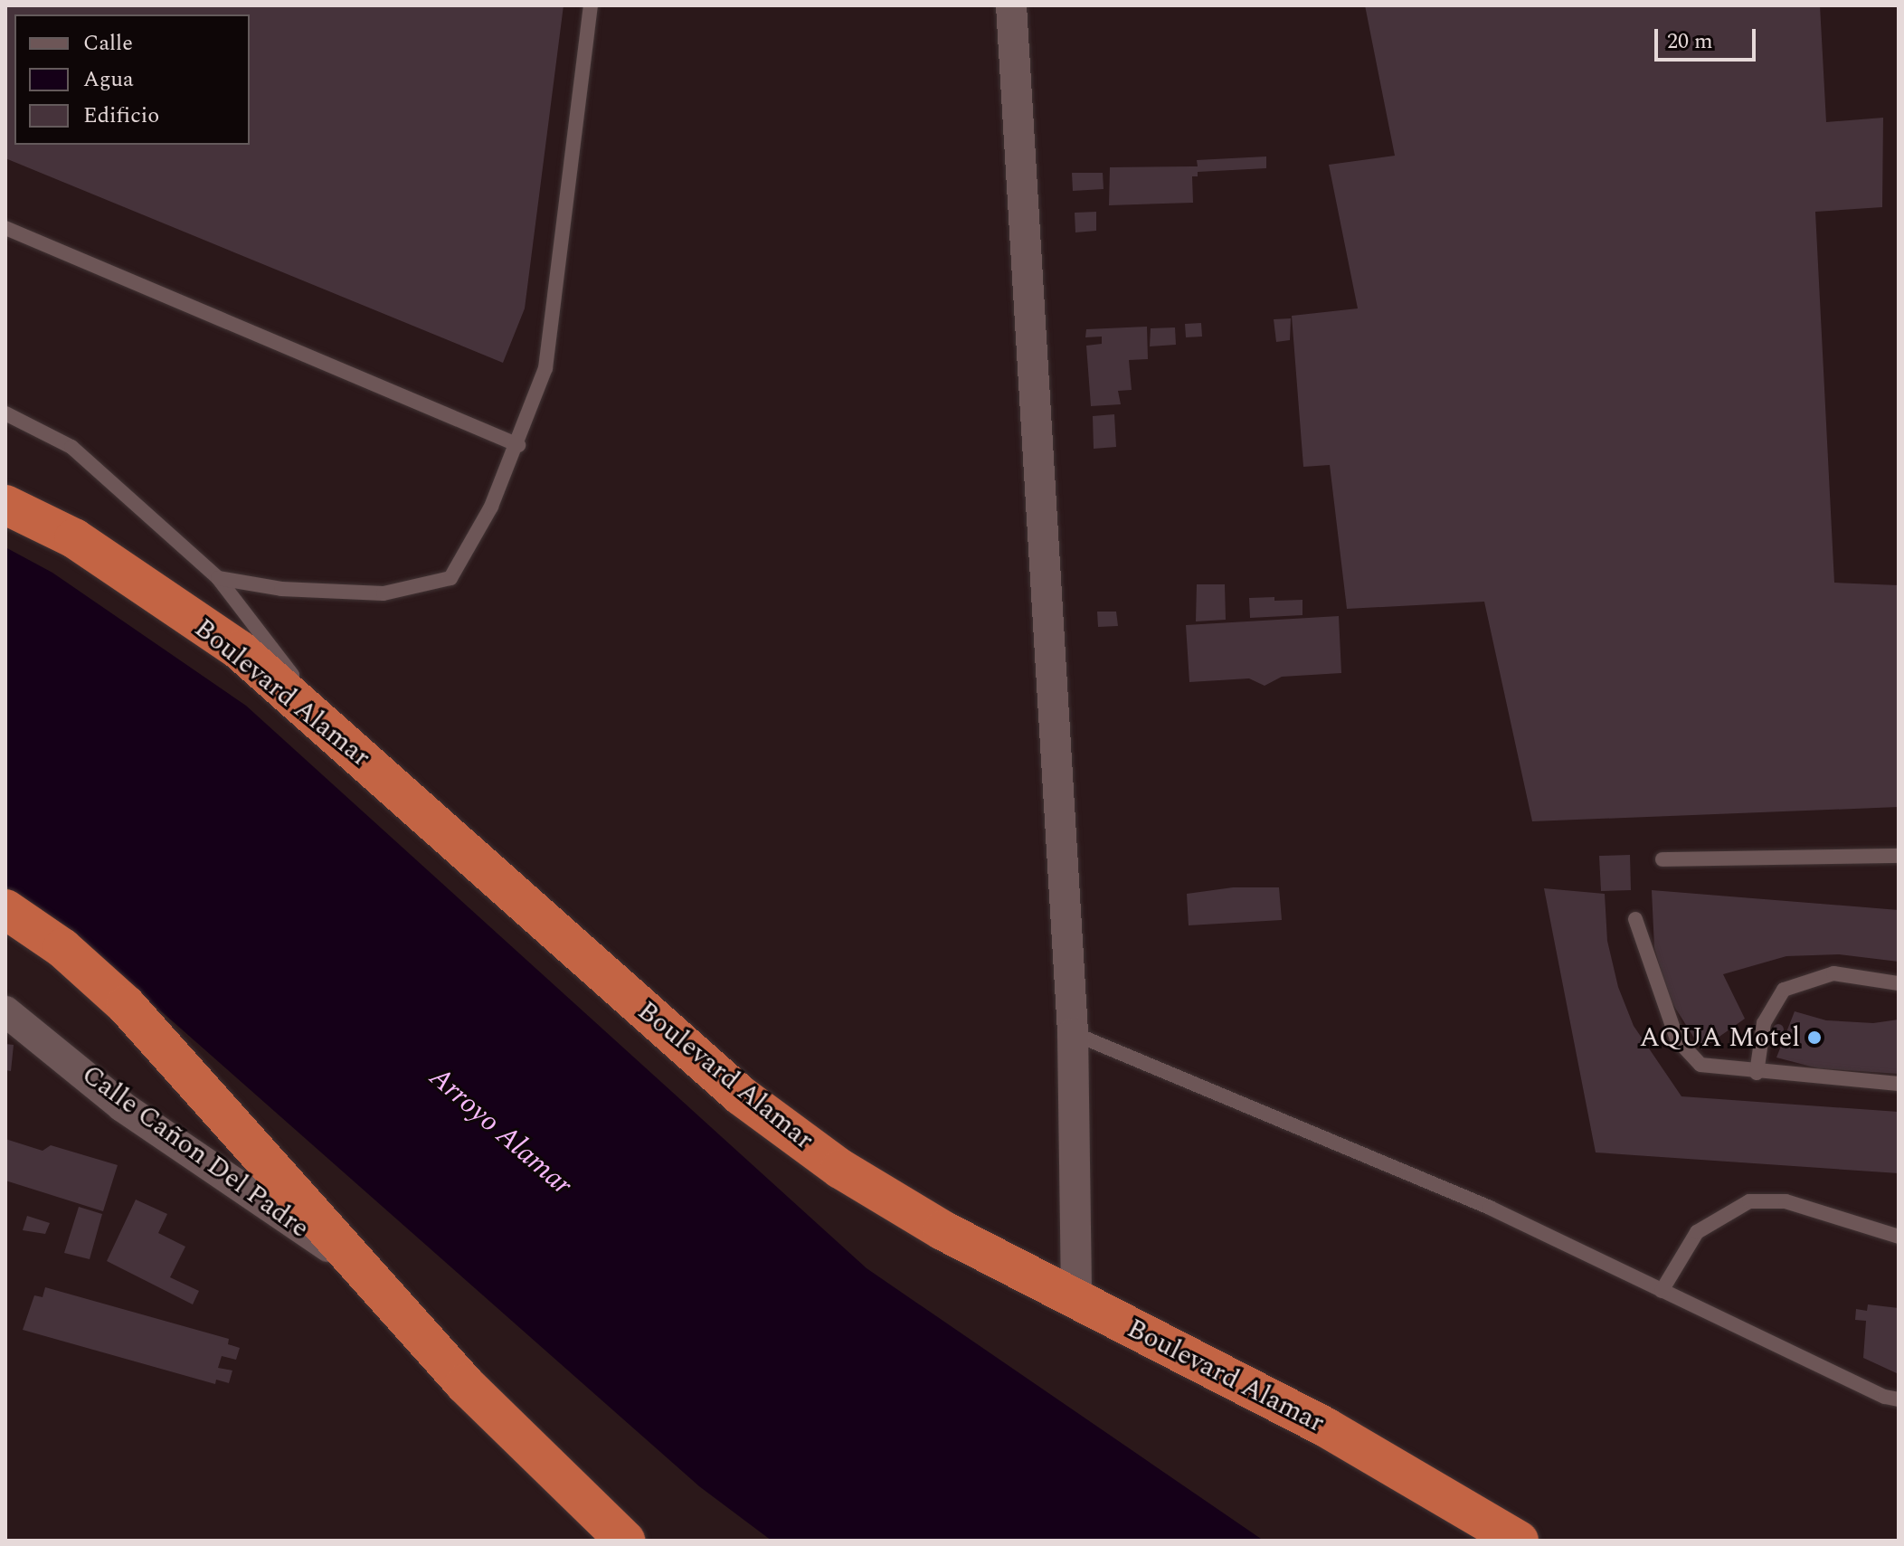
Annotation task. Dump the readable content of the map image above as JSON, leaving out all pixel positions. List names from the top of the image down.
{
  "streets": {
    "highway": ["Boulevard Alamar"],
    "street": ["Calle Cañon Del Padre"]
  },
  "water": ["Arroyo Alamar"],
  "places": ["AQUA Motel"],
  "legend": ["Calle", "Agua", "Edificio"],
  "scale_bar": "20 m"
}
